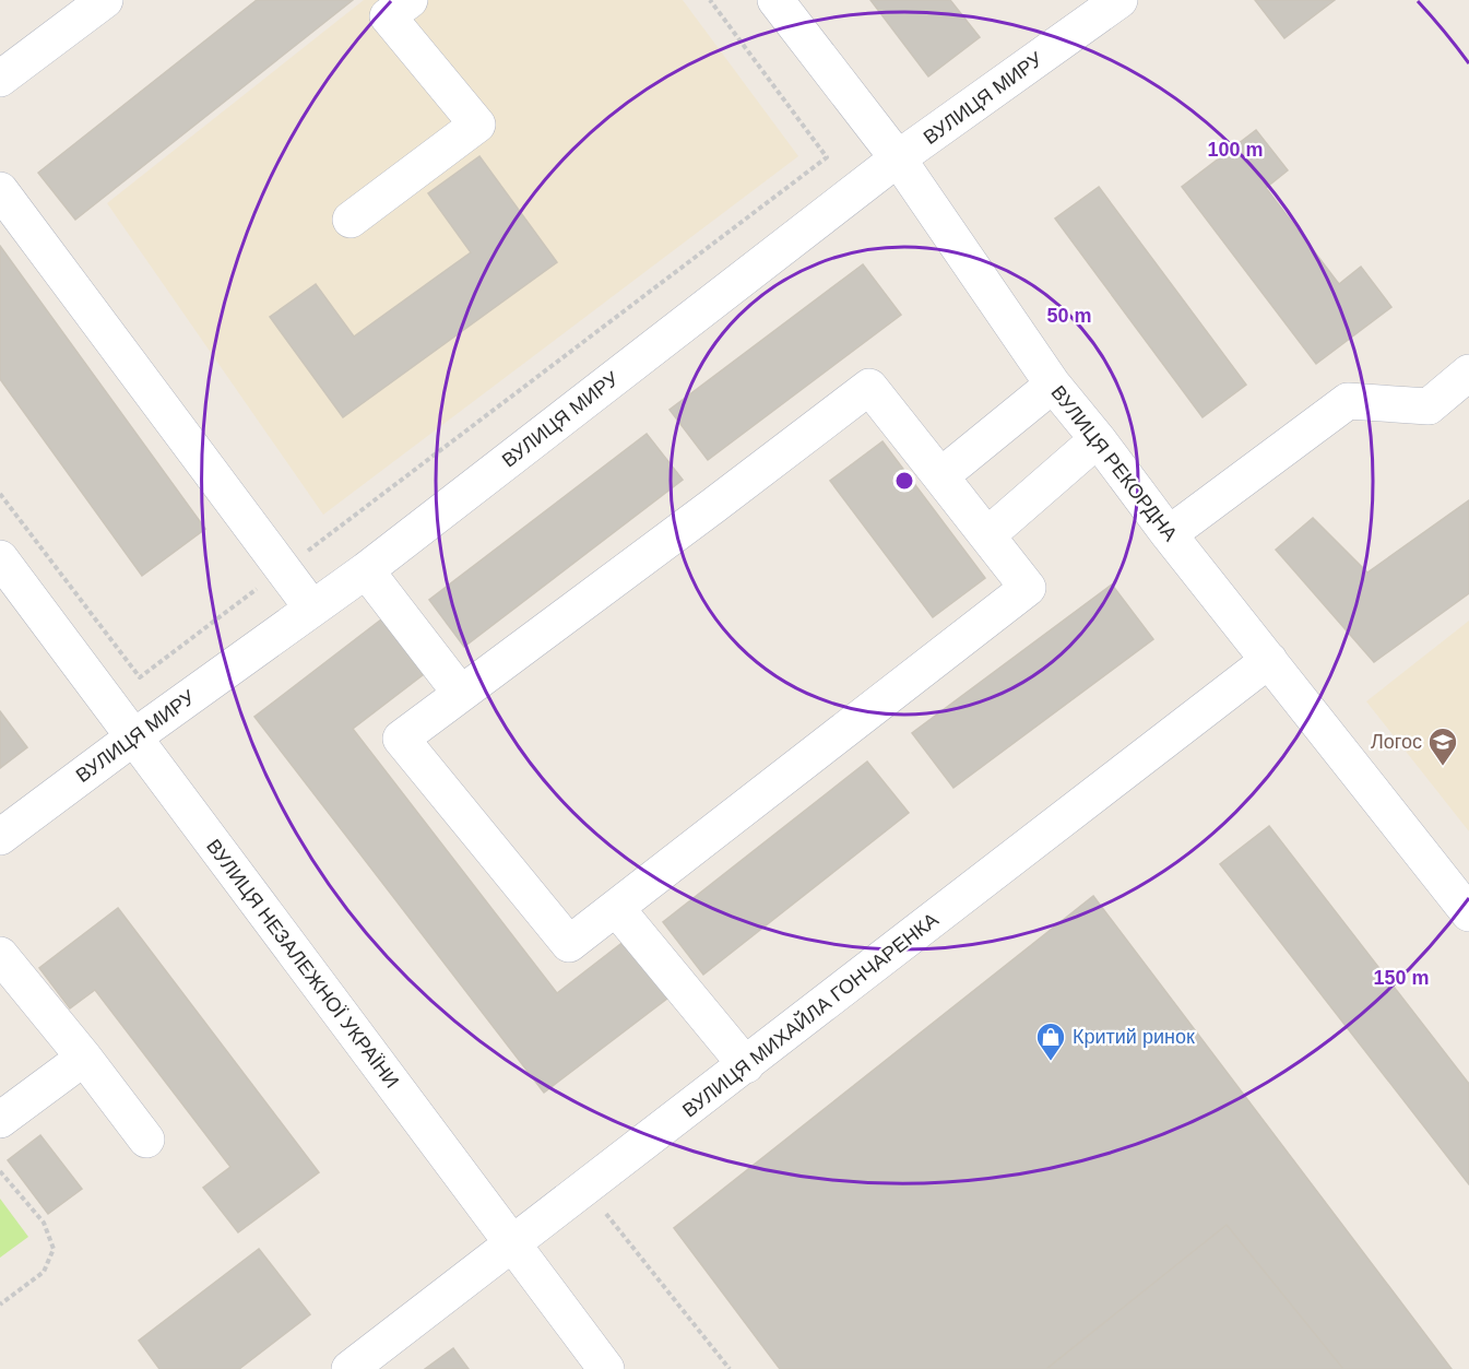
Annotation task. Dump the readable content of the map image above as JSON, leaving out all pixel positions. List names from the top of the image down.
{
  "streets": {
    "street": [
      "ВУЛИЦЯ МИРУ",
      "ВУЛИЦЯ РЕКОРДНА",
      "ВУЛИЦЯ НЕЗАЛЕЖНОЇ УКРАЇНИ",
      "ВУЛИЦЯ МИХАЙЛА ГОНЧАРЕНКА"
    ]
  },
  "crossings": [
    ["ВУЛИЦЯ МИРУ", "ВУЛИЦЯ РЕКОРДНА"],
    ["ВУЛИЦЯ МИРУ", "ВУЛИЦЯ НЕЗАЛЕЖНОЇ УКРАЇНИ"],
    ["ВУЛИЦЯ РЕКОРДНА", "ВУЛИЦЯ МИХАЙЛА ГОНЧАРЕНКА"],
    ["ВУЛИЦЯ НЕЗАЛЕЖНОЇ УКРАЇНИ", "ВУЛИЦЯ МИХАЙЛА ГОНЧАРЕНКА"]
  ],
  "places": {
    "school or university": ["Логос"],
    "shop": ["Критий ринок"]
  },
  "rings": ["100 m", "50 m", "150 m"]
}
